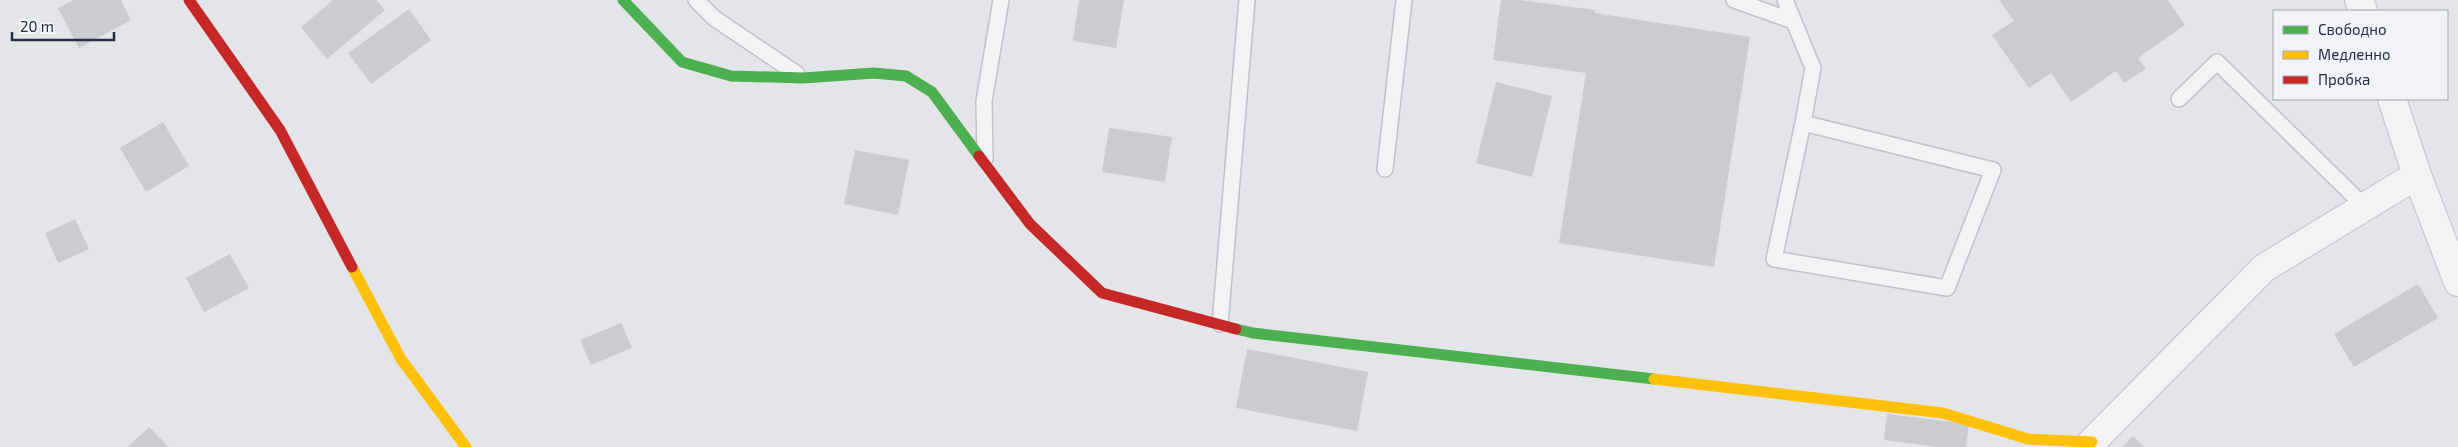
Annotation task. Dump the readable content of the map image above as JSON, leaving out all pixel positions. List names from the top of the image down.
{
  "legend": ["Свободно", "Медленно", "Пробка"],
  "scale_bar": "20 m"
}
